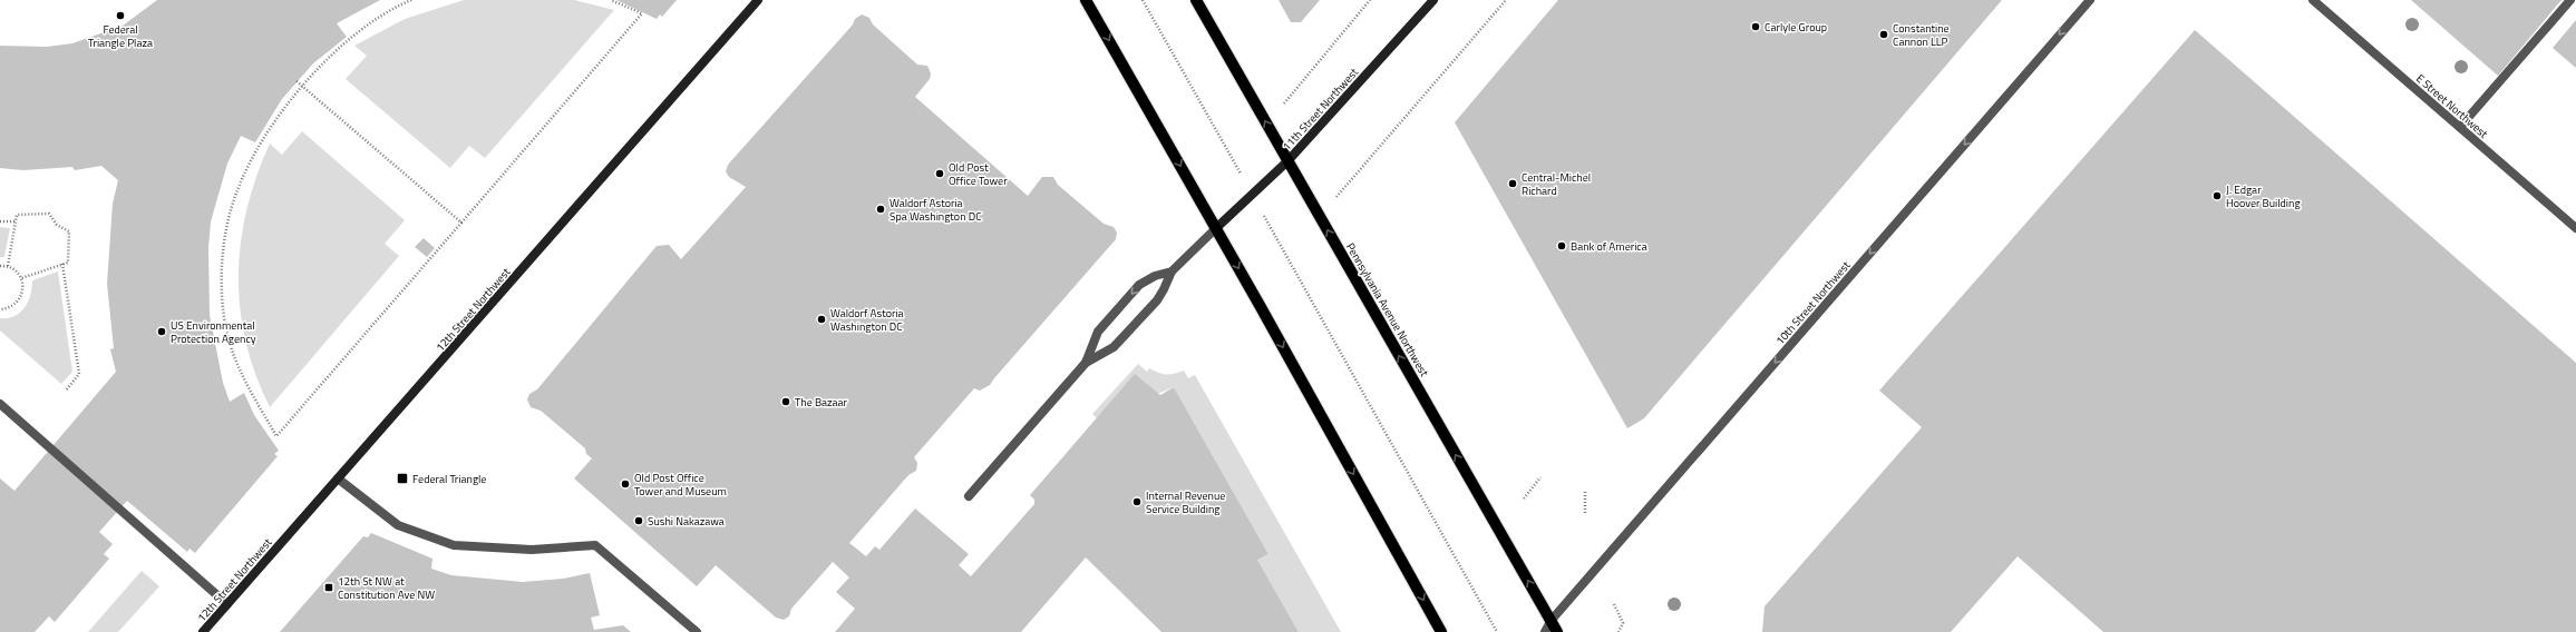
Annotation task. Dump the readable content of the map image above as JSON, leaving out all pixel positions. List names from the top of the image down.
{
  "streets": {
    "main road": ["11th Street Northwest", "12th Street Northwest", "Pennsylvania Avenue Northwest"],
    "street": ["E Street Northwest", "10th Street Northwest"]
  },
  "crossings": [
    ["11th Street Northwest", "Pennsylvania Avenue Northwest"],
    ["10th Street Northwest", "Pennsylvania Avenue Northwest"]
  ],
  "one_way": ["10th Street Northwest"],
  "places": {
    "other": [
      "Federal Triangle Plaza",
      "Carlyle Group",
      "Constantine Cannon LLP",
      "Old Post Office Tower",
      "Central-Michel Richard",
      "J. Edgar Hoover Building",
      "Waldorf Astoria Spa Washington DC",
      "Bank of America",
      "Waldorf Astoria Washington DC",
      "US Environmental Protection Agency",
      "The Bazaar",
      "Old Post Office Tower and Museum",
      "Internal Revenue Service Building",
      "Sushi Nakazawa"
    ],
    "transit": ["Federal Triangle", "12th St NW at Constitution Ave NW"]
  }
}
